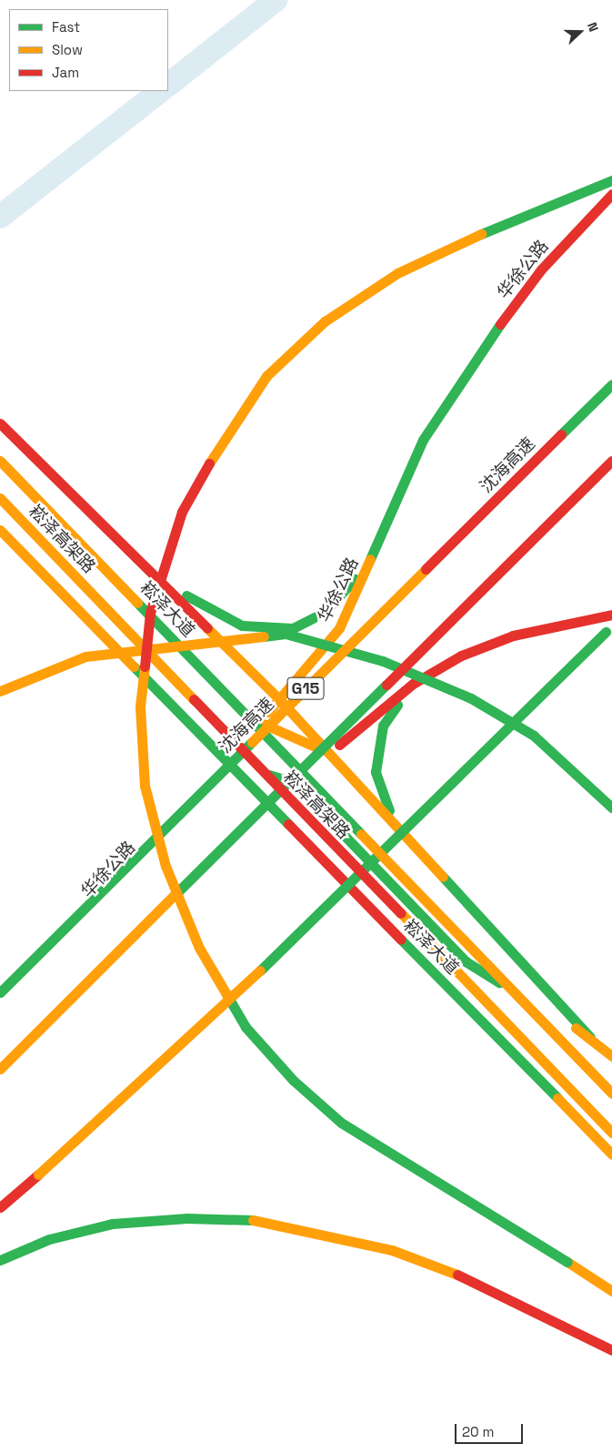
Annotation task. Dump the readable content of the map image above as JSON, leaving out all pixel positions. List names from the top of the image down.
{
  "streets": {
    "main road": [
      "华徐公路",
      "沈海高速",
      "崧泽高架路",
      "崧泽大道",
      "G15"
    ]
  },
  "crossings": [
    ["华徐公路", "崧泽大道"],
    ["崧泽高架路", "崧泽大道"]
  ],
  "legend": ["Fast", "Slow", "Jam"],
  "scale_bar": "20 m",
  "north": "right"
}
